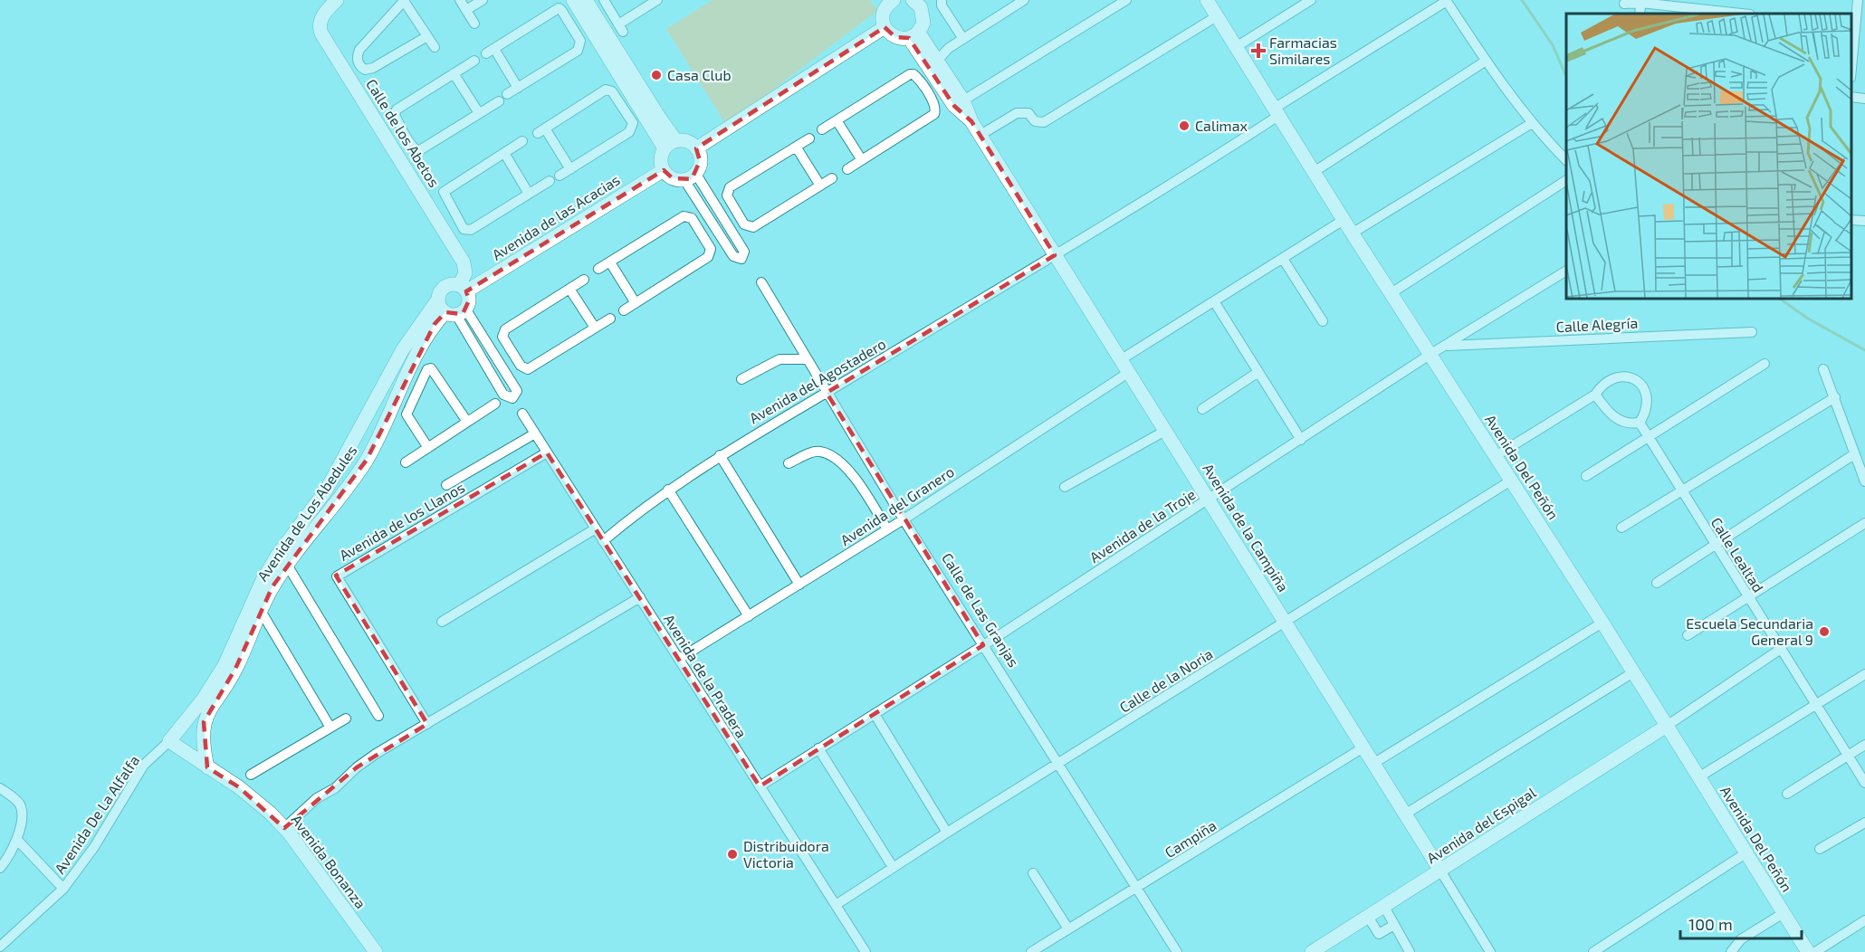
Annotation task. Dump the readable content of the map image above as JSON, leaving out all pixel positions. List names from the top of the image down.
{
  "streets": {
    "street": [
      "Calle de los Abetos",
      "Avenida de las Acacias",
      "Calle Alegría",
      "Avenida del Agostadero",
      "Avenida Del Peñón",
      "Avenida del Granero",
      "Avenida de Los Abedules",
      "Avenida de los Llanos",
      "Avenida de la Troje",
      "Avenida de la Campiña",
      "Calle Lealtad",
      "Calle de Las Granjas",
      "Avenida de la Pradera",
      "Calle de la Noria",
      "Avenida De La Alfalfa",
      "Avenida del Espigal",
      "Campiña",
      "Avenida Bonanza"
    ]
  },
  "crossings": [
    ["Calle de los Abetos", "Avenida de las Acacias"],
    ["Calle de los Abetos", "Avenida de Los Abedules"],
    ["Avenida de las Acacias", "Avenida de Los Abedules"],
    ["Calle Alegría", "Avenida de la Troje"],
    ["Avenida del Agostadero", "Avenida de la Campiña"],
    ["Avenida del Agostadero", "Calle de Las Granjas"],
    ["Avenida del Agostadero", "Avenida de la Pradera"],
    ["Avenida Del Peñón", "Avenida de la Troje"],
    ["Avenida Del Peñón", "Calle de la Noria"],
    ["Avenida Del Peñón", "Avenida del Espigal"],
    ["Avenida del Granero", "Avenida de la Campiña"],
    ["Avenida del Granero", "Calle de Las Granjas"],
    ["Avenida del Granero", "Avenida de la Pradera"],
    ["Avenida de Los Abedules", "Avenida De La Alfalfa"],
    ["Avenida de Los Abedules", "Avenida Bonanza"],
    ["Avenida de los Llanos", "Avenida de la Pradera"],
    ["Avenida de la Troje", "Avenida de la Campiña"],
    ["Avenida de la Troje", "Calle de Las Granjas"],
    ["Avenida de la Troje", "Avenida de la Pradera"],
    ["Avenida de la Campiña", "Calle de la Noria"],
    ["Avenida de la Campiña", "Avenida del Espigal"],
    ["Avenida de la Campiña", "Campiña"],
    ["Calle de Las Granjas", "Calle de la Noria"],
    ["Calle de Las Granjas", "Campiña"],
    ["Avenida de la Pradera", "Calle de la Noria"],
    ["Avenida De La Alfalfa", "Avenida Bonanza"]
  ],
  "places": {
    "health": ["Farmacias Similares"],
    "other": [
      "Casa Club",
      "Calimax",
      "Escuela Secundaria General 9",
      "Distribuidora Victoria"
    ]
  },
  "scale_bar": "100 m"
}
